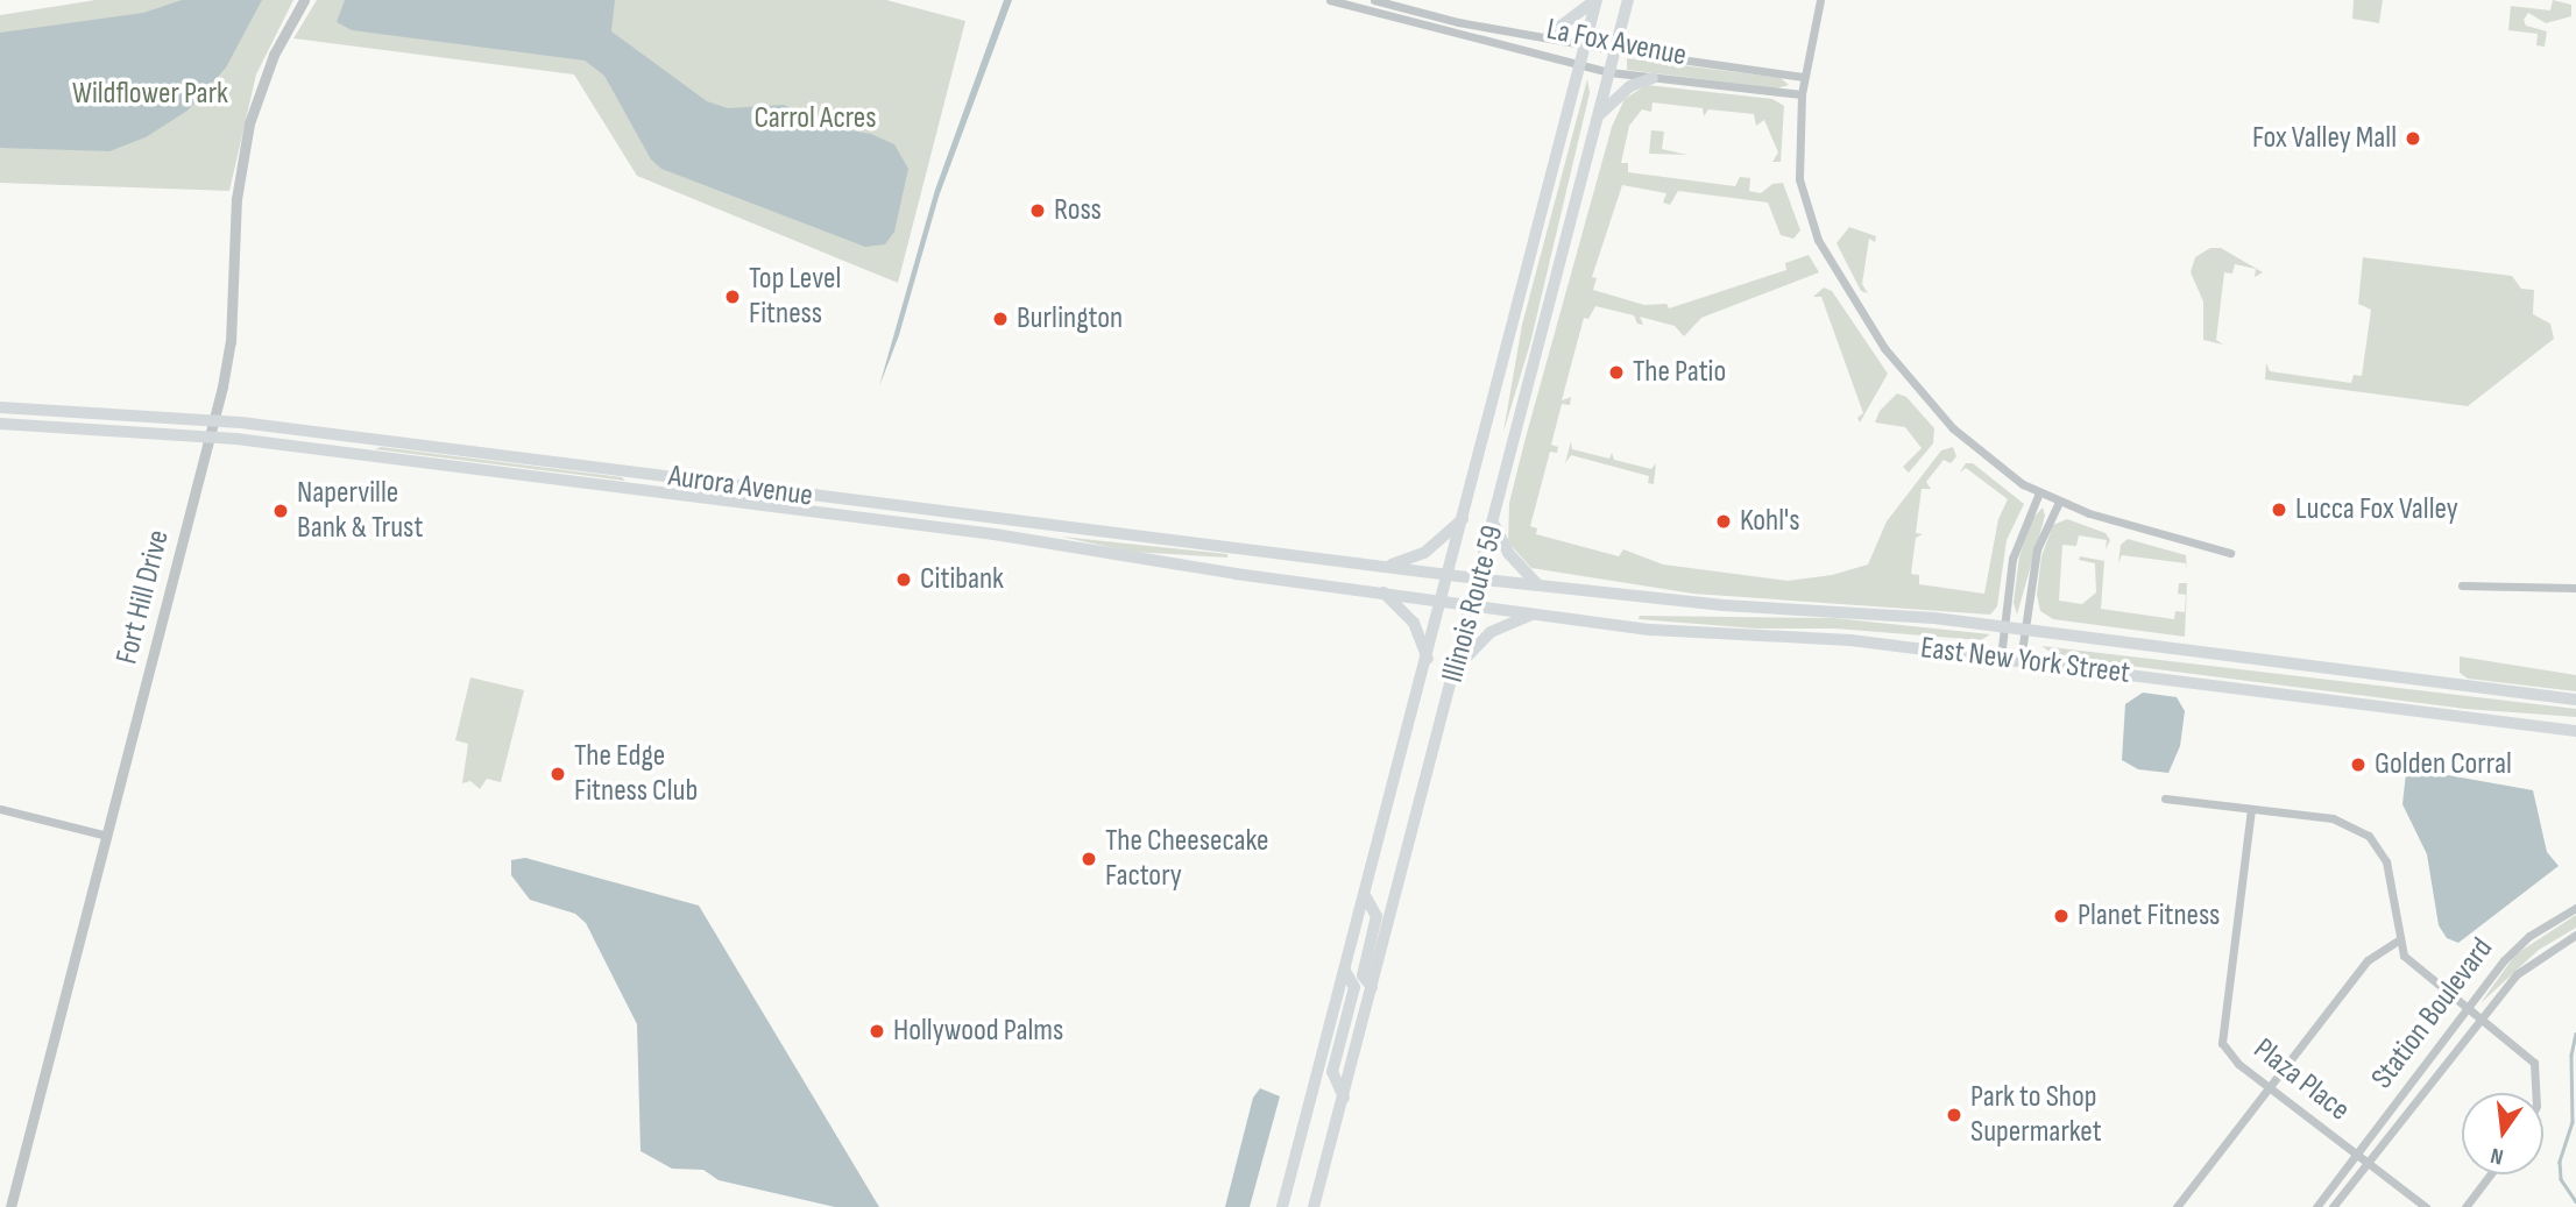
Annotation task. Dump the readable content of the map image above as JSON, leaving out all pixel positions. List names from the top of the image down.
{
  "streets": {
    "main road": ["Aurora Avenue", "Illinois Route 59", "East New York Street"],
    "street": [
      "La Fox Avenue",
      "Fort Hill Drive",
      "Station Boulevard",
      "Plaza Place"
    ]
  },
  "crossings": [
    ["La Fox Avenue", "Illinois Route 59"],
    ["Aurora Avenue", "Fort Hill Drive"],
    ["Aurora Avenue", "Illinois Route 59"],
    ["Aurora Avenue", "East New York Street"],
    ["Illinois Route 59", "East New York Street"],
    ["Station Boulevard", "Plaza Place"]
  ],
  "parks": ["Wildflower Park", "Carrol Acres"],
  "places": [
    "Fox Valley Mall",
    "Ross",
    "Top Level Fitness",
    "Burlington",
    "The Patio",
    "Lucca Fox Valley",
    "Naperville Bank & Trust",
    "Kohl's",
    "Citibank",
    "Golden Corral",
    "The Edge Fitness Club",
    "The Cheesecake Factory",
    "Planet Fitness",
    "Hollywood Palms",
    "Park to Shop Supermarket"
  ],
  "north": "bottom"
}
